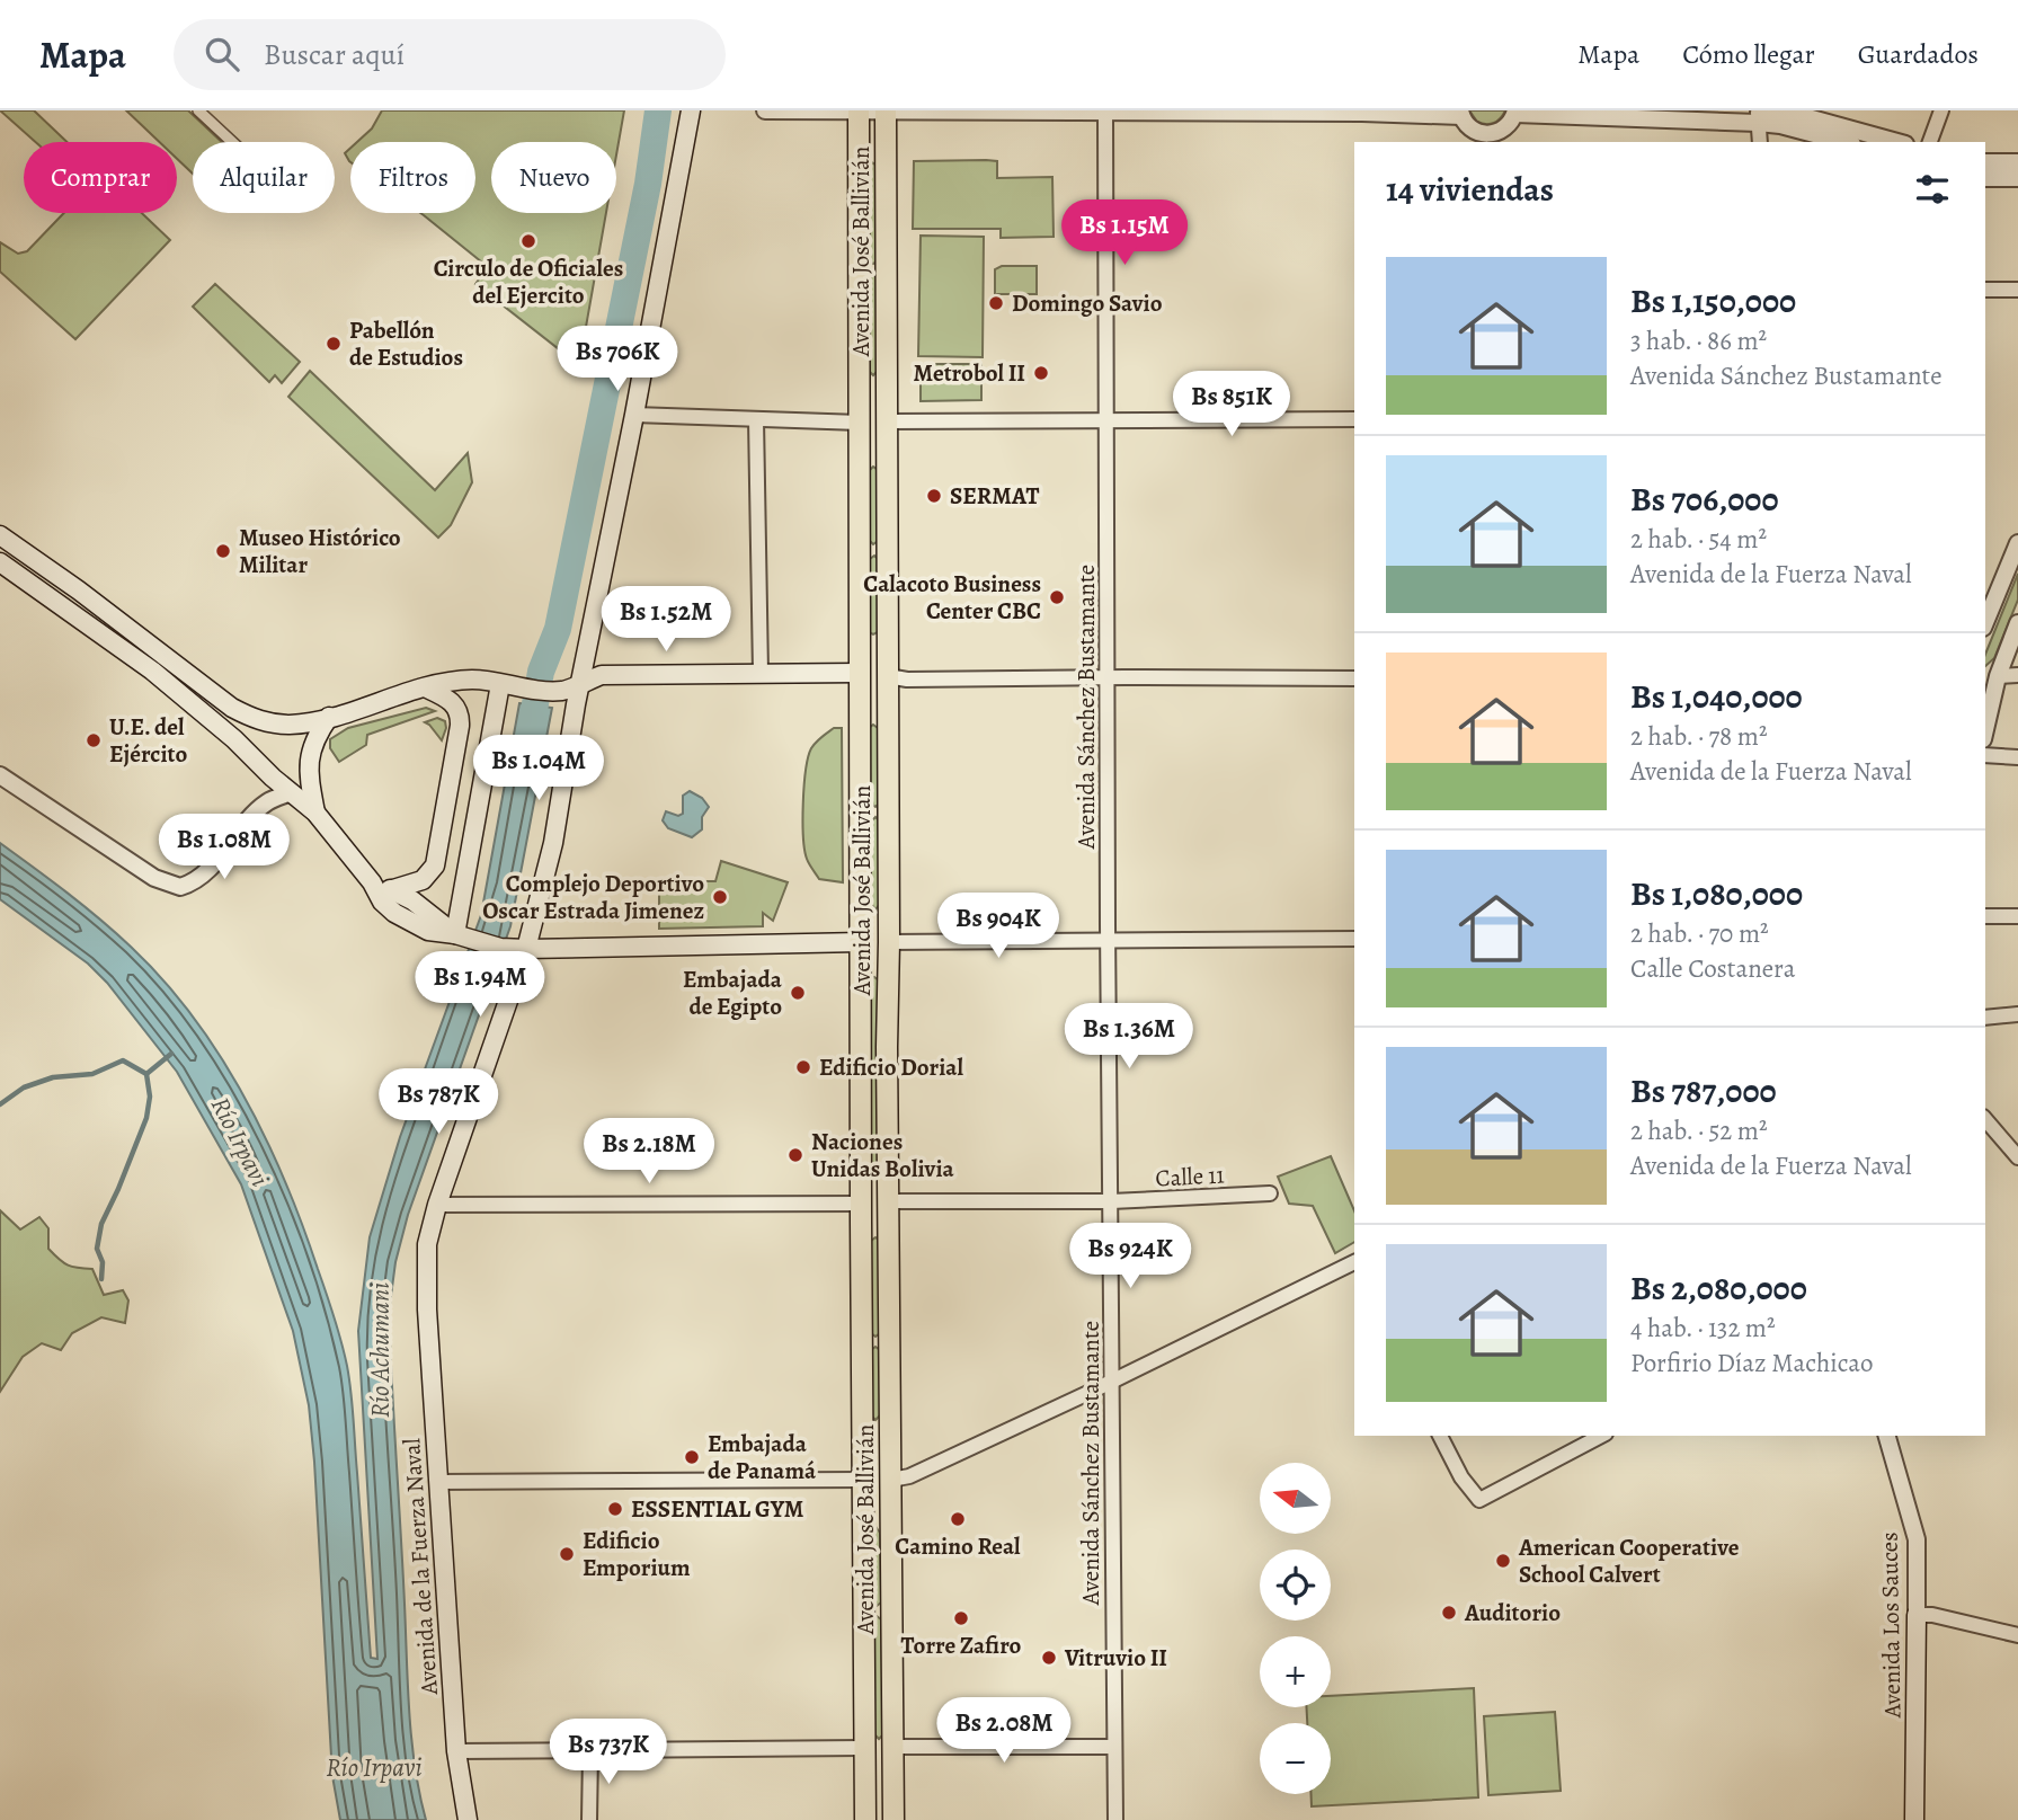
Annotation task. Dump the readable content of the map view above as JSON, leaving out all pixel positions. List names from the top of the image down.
{
  "streets": {
    "main road": ["Avenida José Ballivián", "Avenida de la Fuerza Naval", "Avenida Los Sauces"],
    "street": ["Avenida Sánchez Bustamante", "Calle 11"]
  },
  "crossings": [
    ["Avenida José Ballivián", "Calle 11"],
    ["Avenida Sánchez Bustamante", "Calle 11"]
  ],
  "water": ["Río Irpavi", "Río Achumani"],
  "places": [
    "Circulo de Oficiales del Ejercito",
    "Domingo Savio",
    "Pabellón de Estudios",
    "Metrobol II",
    "SERMAT",
    "Museo Histórico Militar",
    "Calacoto Business Center CBC",
    "U.E. del Ejército",
    "Complejo Deportivo Oscar Estrada Jimenez",
    "Embajada de Egipto",
    "Edificio Dorial",
    "Naciones Unidas Bolivia",
    "Embajada de Panamá",
    "ESSENTIAL GYM",
    "Camino Real",
    "Edificio Emporium",
    "American Cooperative School Calvert",
    "Auditorio",
    "Torre Zafiro",
    "Vitruvio II"
  ],
  "north": "left",
  "page": {
    "header": "Mapa",
    "search": "Buscar aquí",
    "nav": ["Mapa", "Cómo llegar", "Guardados"],
    "chip": [
      "Comprar",
      "Alquilar",
      "Filtros",
      "Nuevo"
    ],
    "heading": "14 viviendas",
    "price": [
      "Bs 1.15M",
      "Bs 706K",
      "Bs 851K",
      "Bs 1.52M",
      "Bs 1.04M",
      "Bs 1.08M",
      "Bs 904K",
      "Bs 1.94M",
      "Bs 1.36M",
      "Bs 787K",
      "Bs 2.18M",
      "Bs 924K",
      "Bs 2.08M",
      "Bs 737K"
    ],
    "list": [
      {
        "name": "Bs 1,150,000",
        "note": "3 hab. · 86 m² · Avenida Sánchez Bustamante"
      },
      {
        "name": "Bs 706,000",
        "note": "2 hab. · 54 m² · Avenida de la Fuerza Naval"
      },
      {
        "name": "Bs 1,040,000",
        "note": "2 hab. · 78 m² · Avenida de la Fuerza Naval"
      },
      {
        "name": "Bs 1,080,000",
        "note": "2 hab. · 70 m² · Calle Costanera"
      },
      {
        "name": "Bs 787,000",
        "note": "2 hab. · 52 m² · Avenida de la Fuerza Naval"
      },
      {
        "name": "Bs 2,080,000",
        "note": "4 hab. · 132 m² · Porfirio Díaz Machicao"
      }
    ],
    "map_buttons": ["+", "−"]
  }
}
